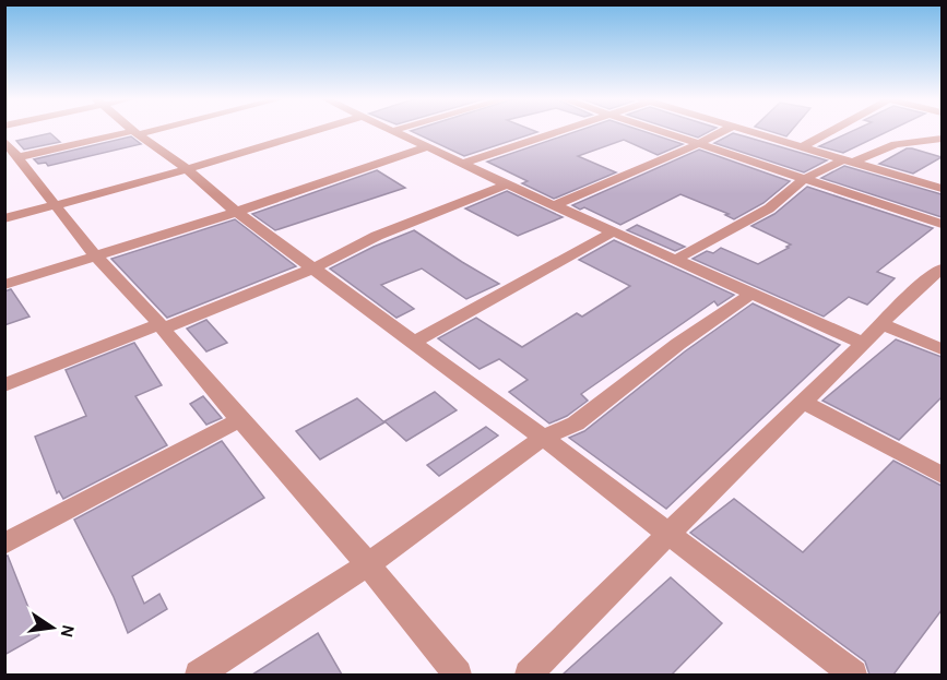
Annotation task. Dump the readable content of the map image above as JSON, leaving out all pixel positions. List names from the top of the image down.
{
  "north": "right"
}
